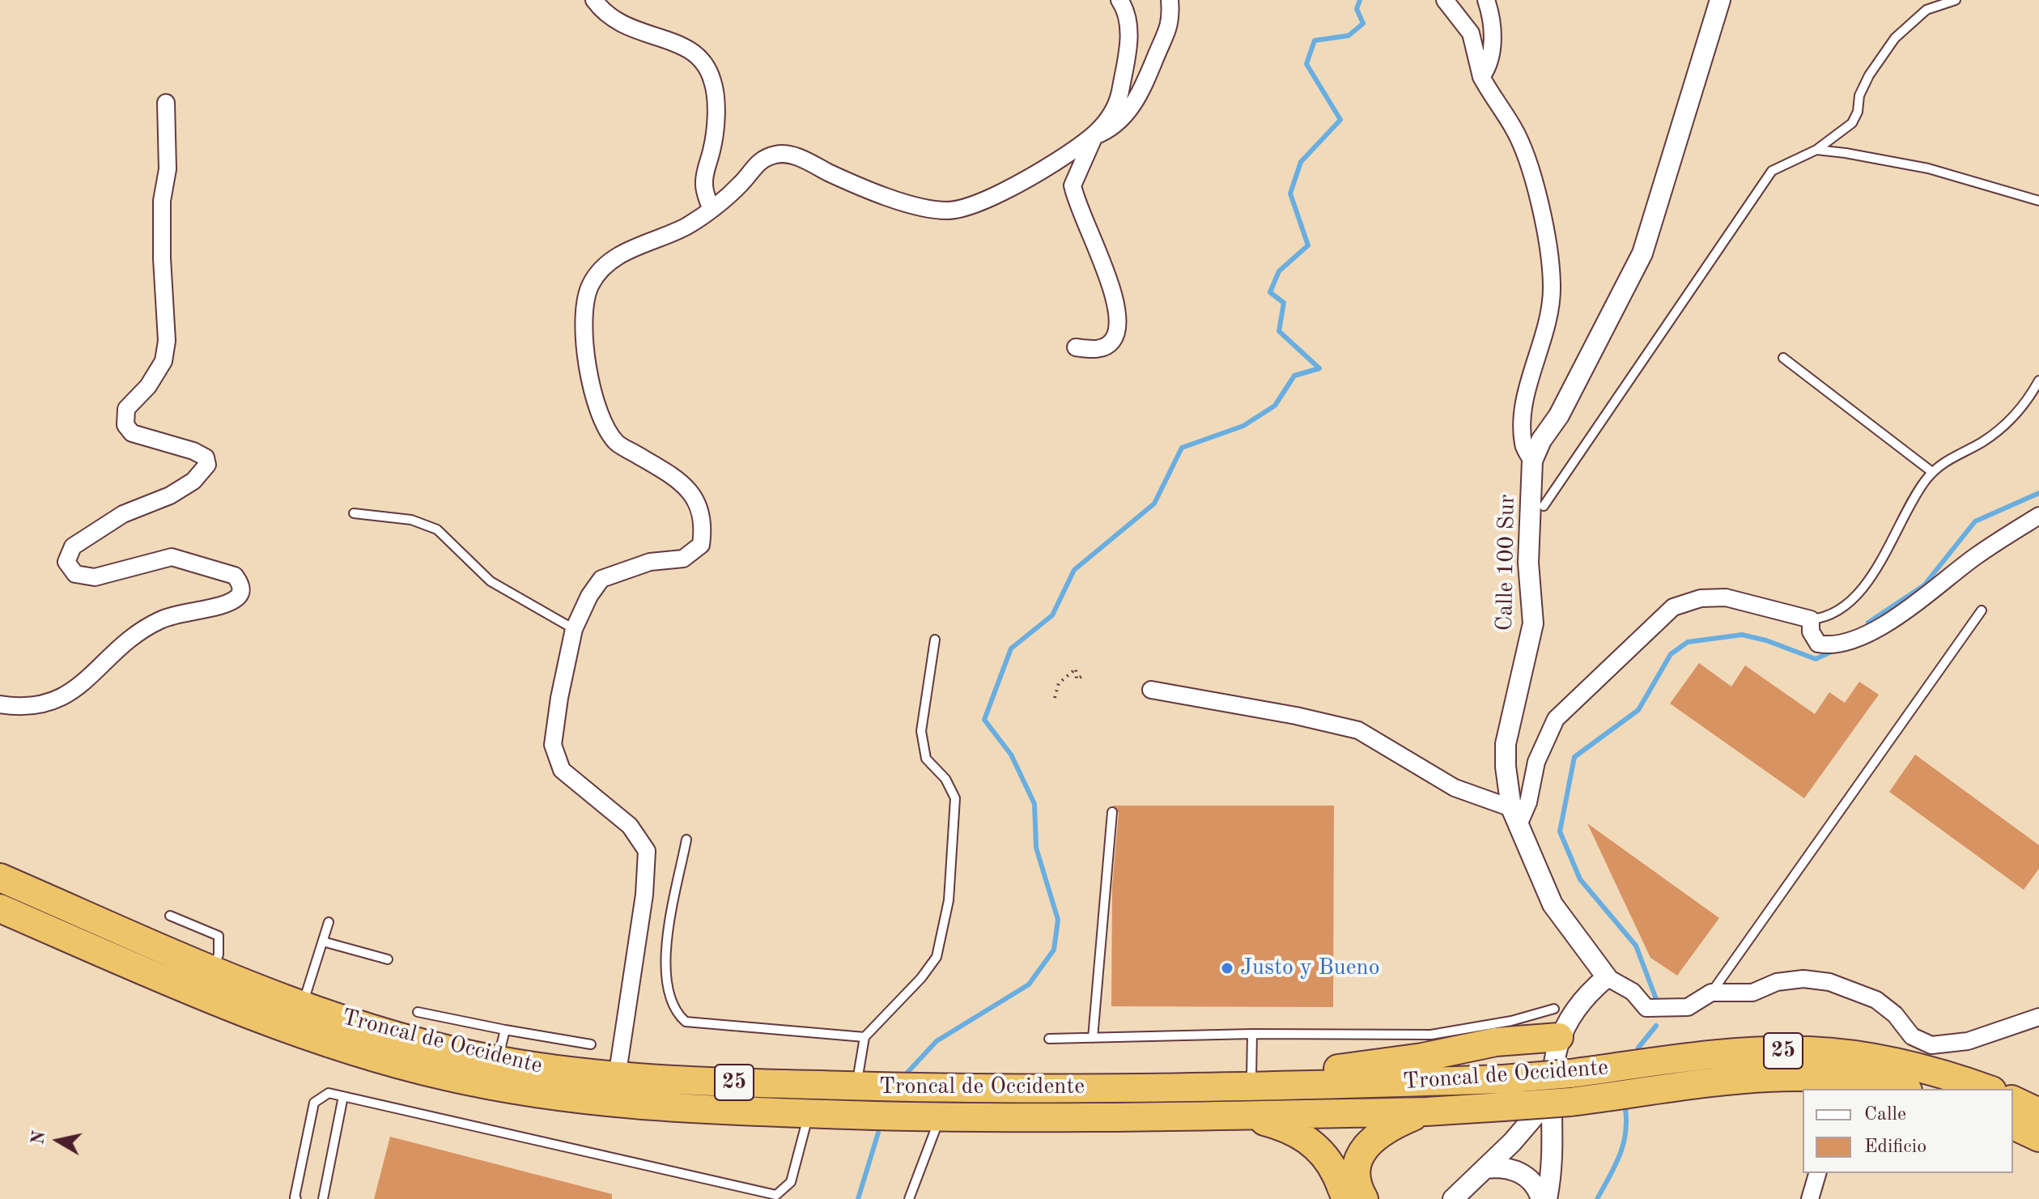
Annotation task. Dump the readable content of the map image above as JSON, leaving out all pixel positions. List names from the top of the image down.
{
  "streets": {
    "highway": ["Troncal de Occidente", "25"],
    "street": ["Calle 100 Sur"]
  },
  "places": ["Justo y Bueno"],
  "legend": ["Calle", "Edificio"],
  "north": "left"
}
